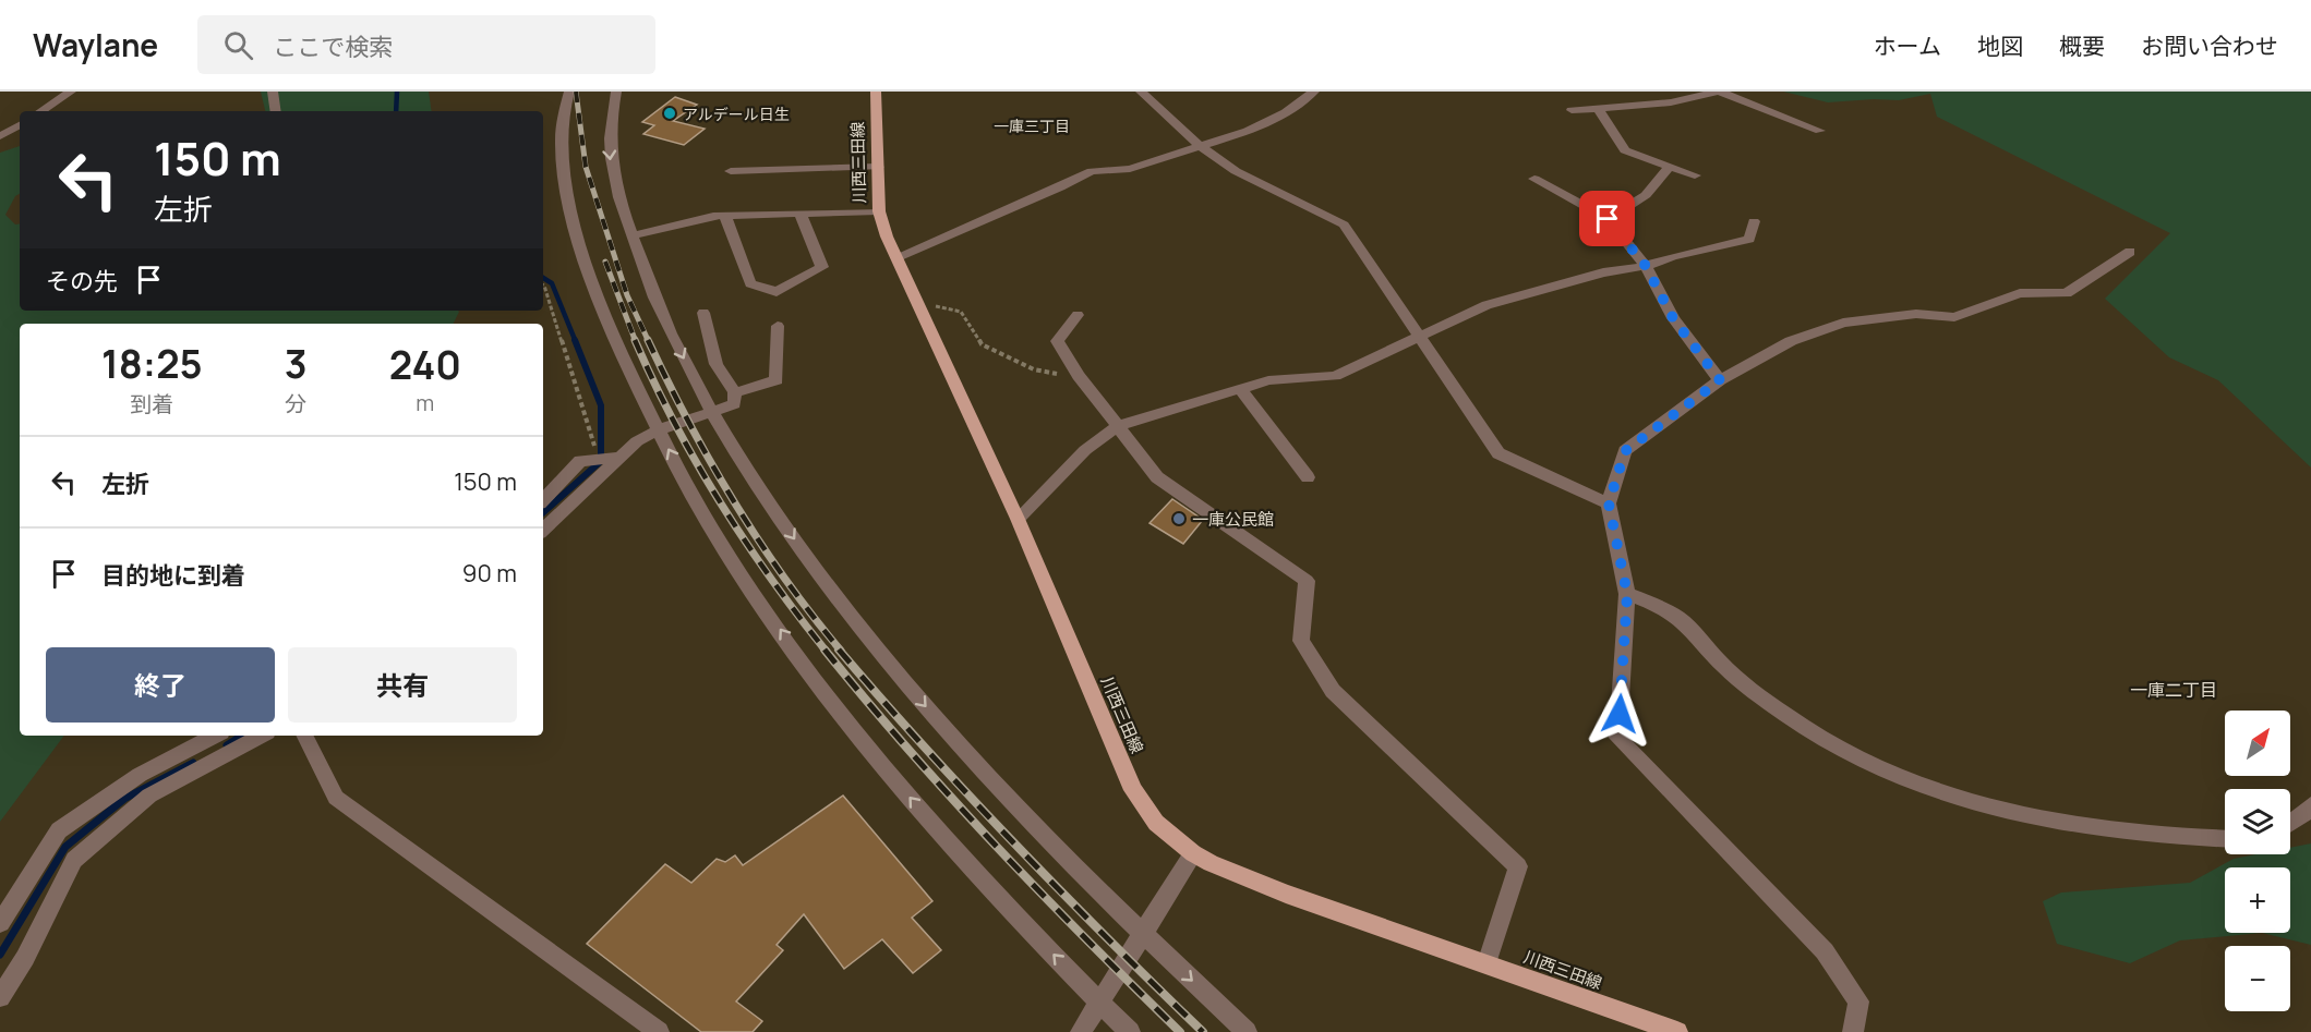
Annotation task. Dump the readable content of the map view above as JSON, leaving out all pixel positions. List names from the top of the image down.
{
  "streets": {
    "main road": ["川西三田線"]
  },
  "districts": ["一庫三丁目", "一庫二丁目"],
  "places": ["アルデール日生", "一庫公民館"],
  "north": "top right",
  "page": {
    "header": "Waylane",
    "search": "ここで検索",
    "nav": [
      "ホーム",
      "地図",
      "概要",
      "お問い合わせ"
    ],
    "turn": ["150 m", "左折"],
    "then": "その先",
    "eta": [
      "18:25",
      "到着",
      "3",
      "分",
      "240",
      "m"
    ],
    "list": [
      {
        "name": "左折",
        "value": "150 m"
      },
      {
        "name": "目的地に到着",
        "value": "90 m"
      }
    ],
    "buttons": ["終了", "共有"],
    "map_buttons": ["+", "−"]
  }
}
